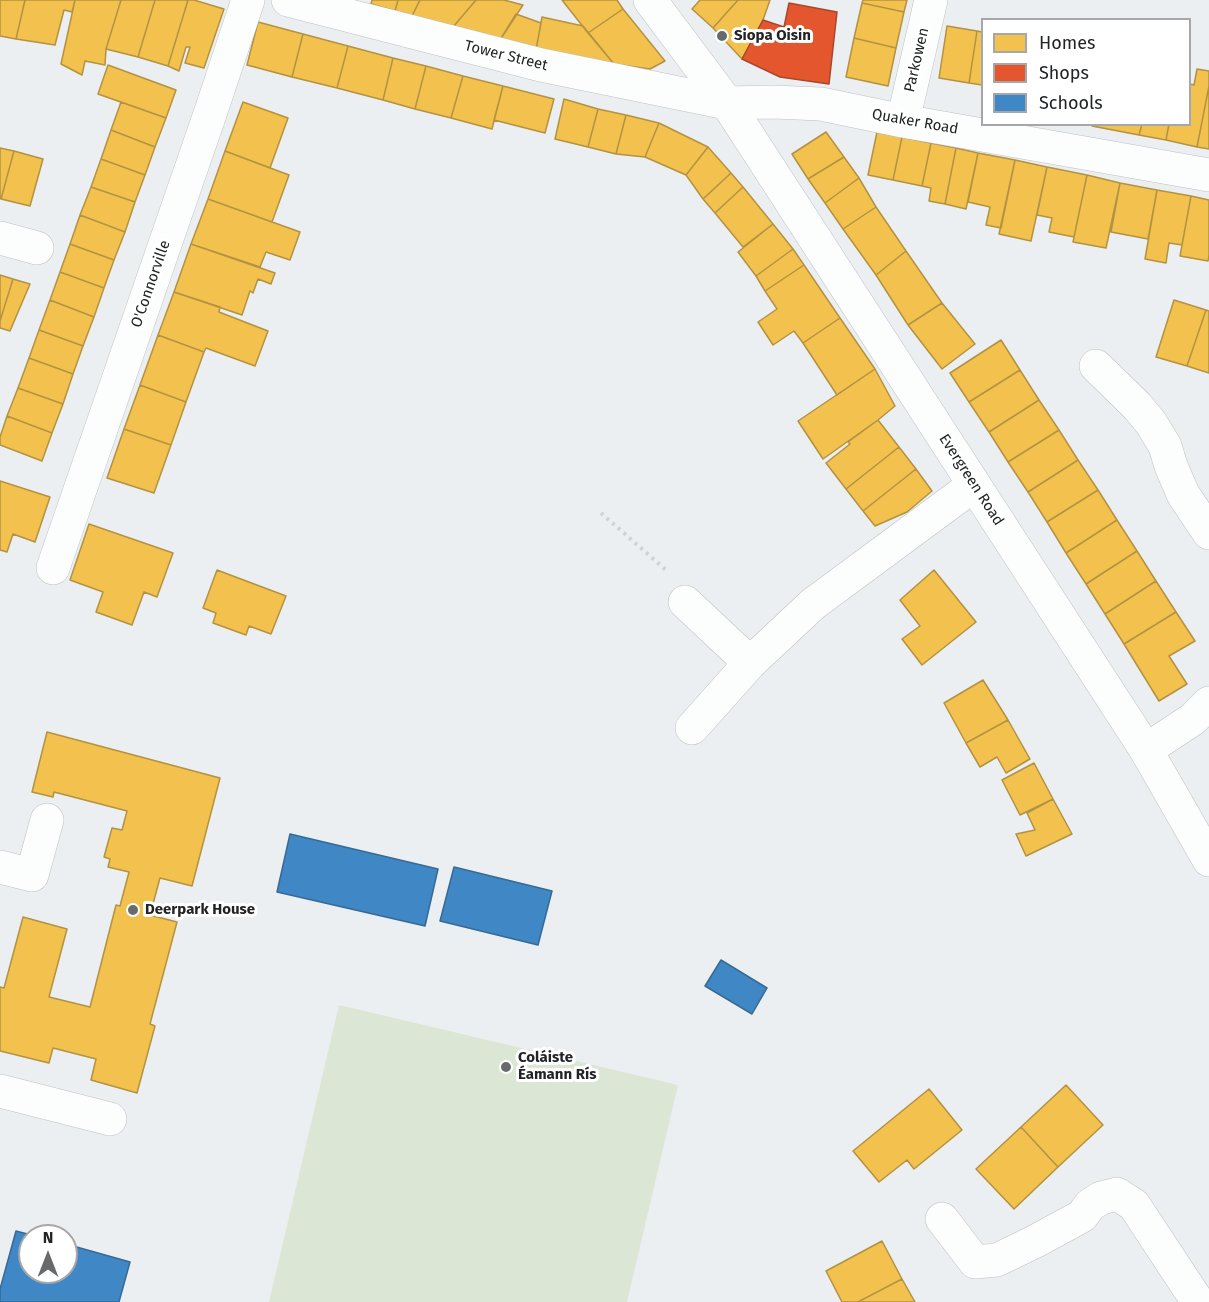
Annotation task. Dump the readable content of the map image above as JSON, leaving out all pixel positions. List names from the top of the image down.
{
  "streets": {
    "street": [
      "Tower Street",
      "Parkowen",
      "Quaker Road",
      "O'Connorville",
      "Evergreen Road"
    ]
  },
  "crossings": [
    ["Tower Street", "Quaker Road"],
    ["Tower Street", "Evergreen Road"],
    ["Parkowen", "Quaker Road"],
    ["Quaker Road", "Evergreen Road"]
  ],
  "places": ["Siopa Oisin", "Deerpark House", "Coláiste Éamann Rís"],
  "legend": ["Homes", "Shops", "Schools"],
  "north": "top"
}
